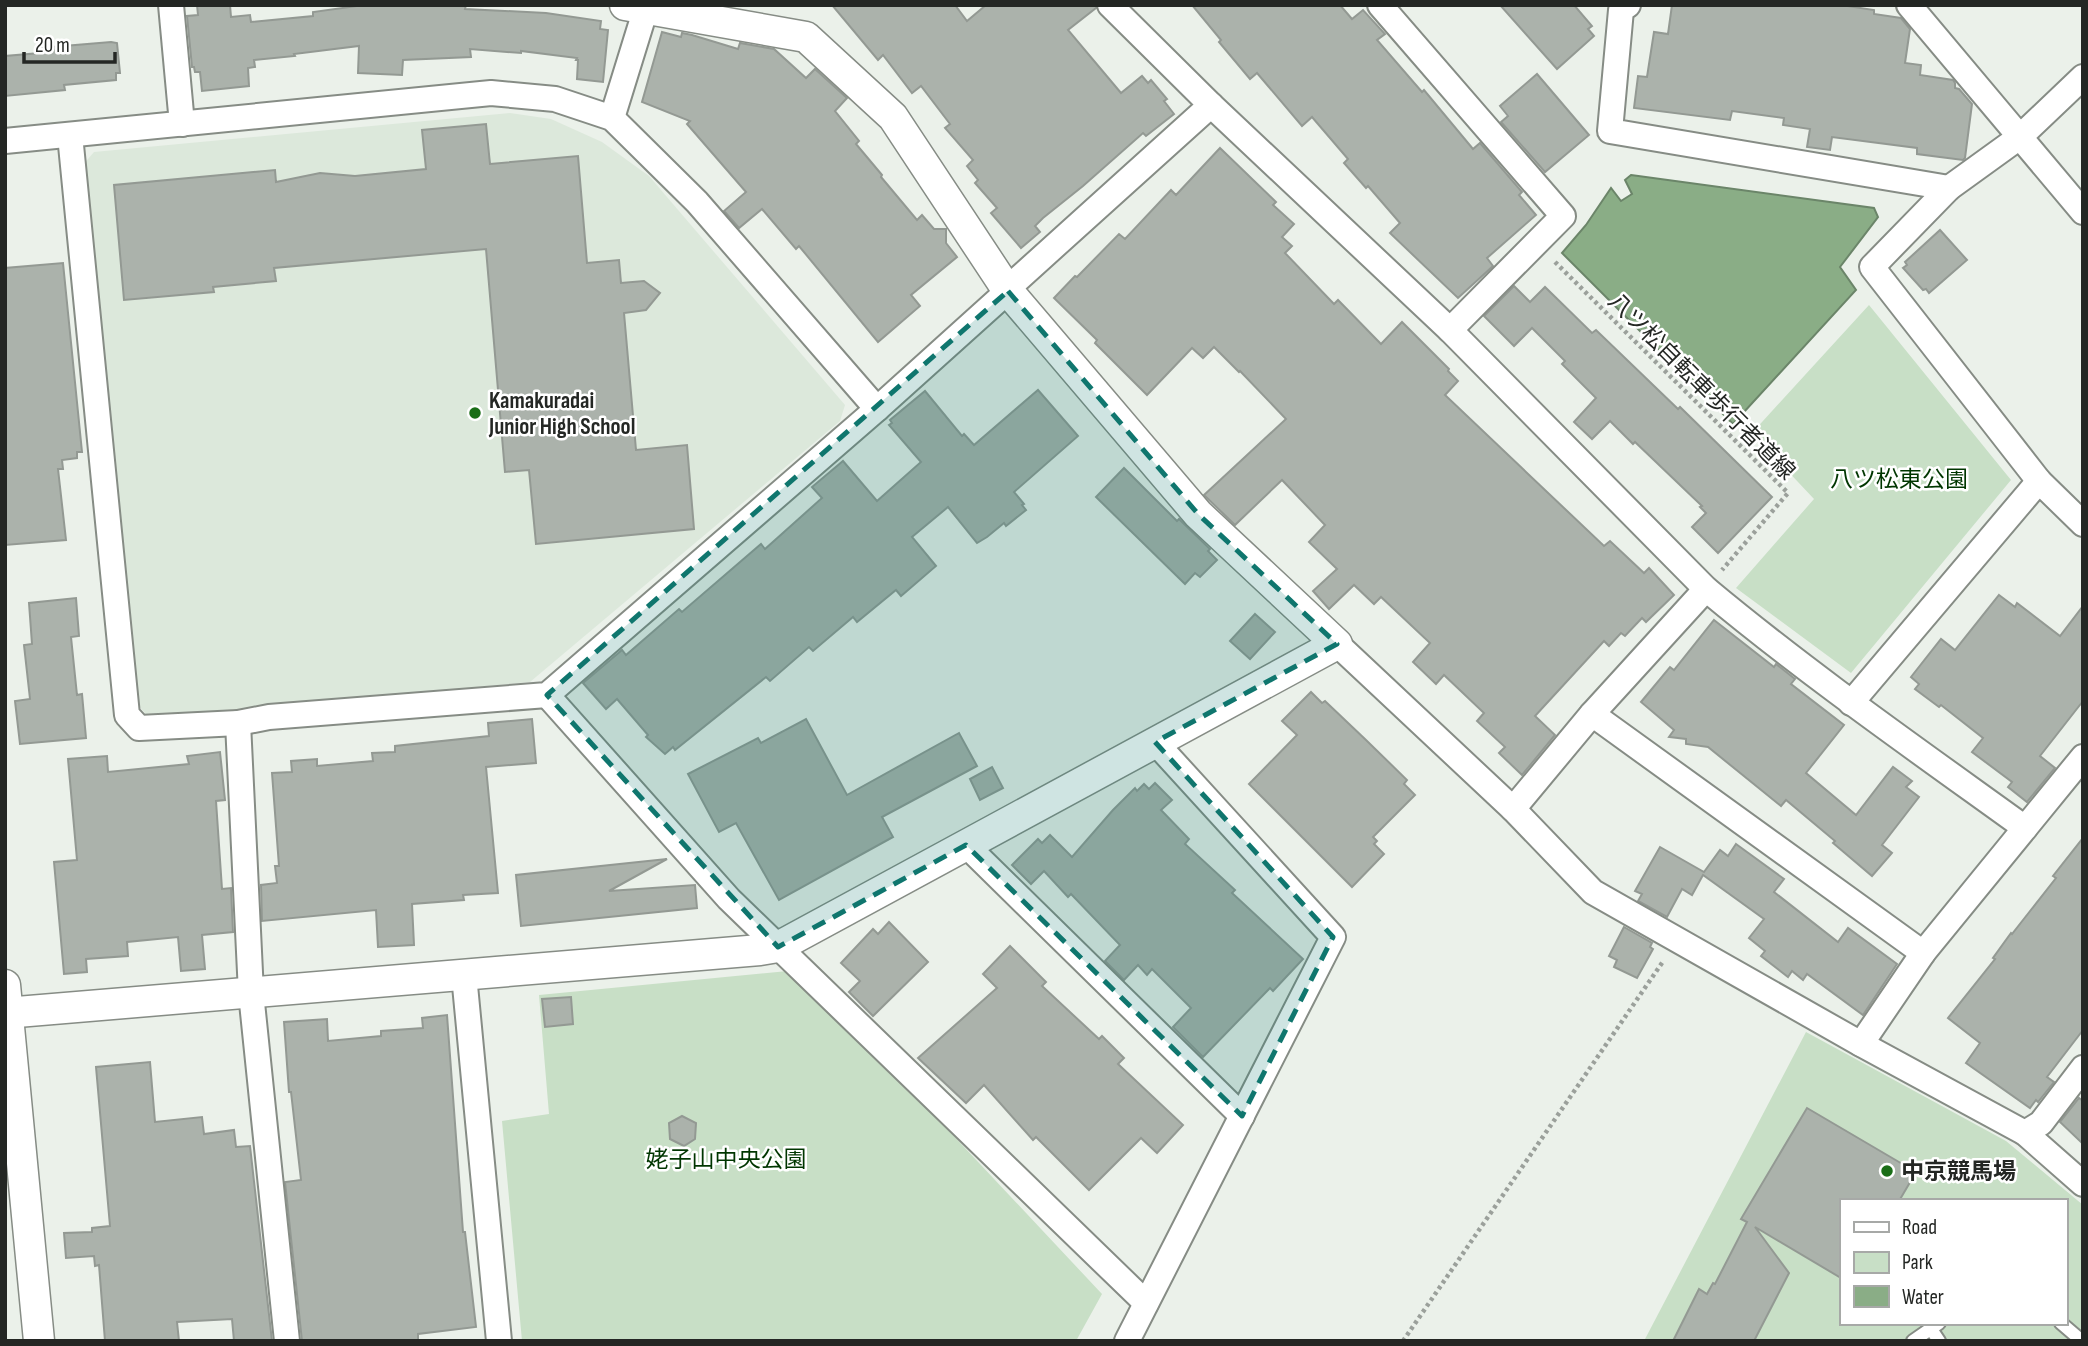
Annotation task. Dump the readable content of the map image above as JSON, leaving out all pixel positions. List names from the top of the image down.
{
  "streets": {
    "path": ["八ツ松自転車歩行者道線"]
  },
  "parks": ["八ツ松東公園", "姥子山中央公園"],
  "places": ["Kamakuradai Junior High School", "中京競馬場"],
  "legend": ["Road", "Park", "Water"],
  "scale_bar": "20 m"
}
